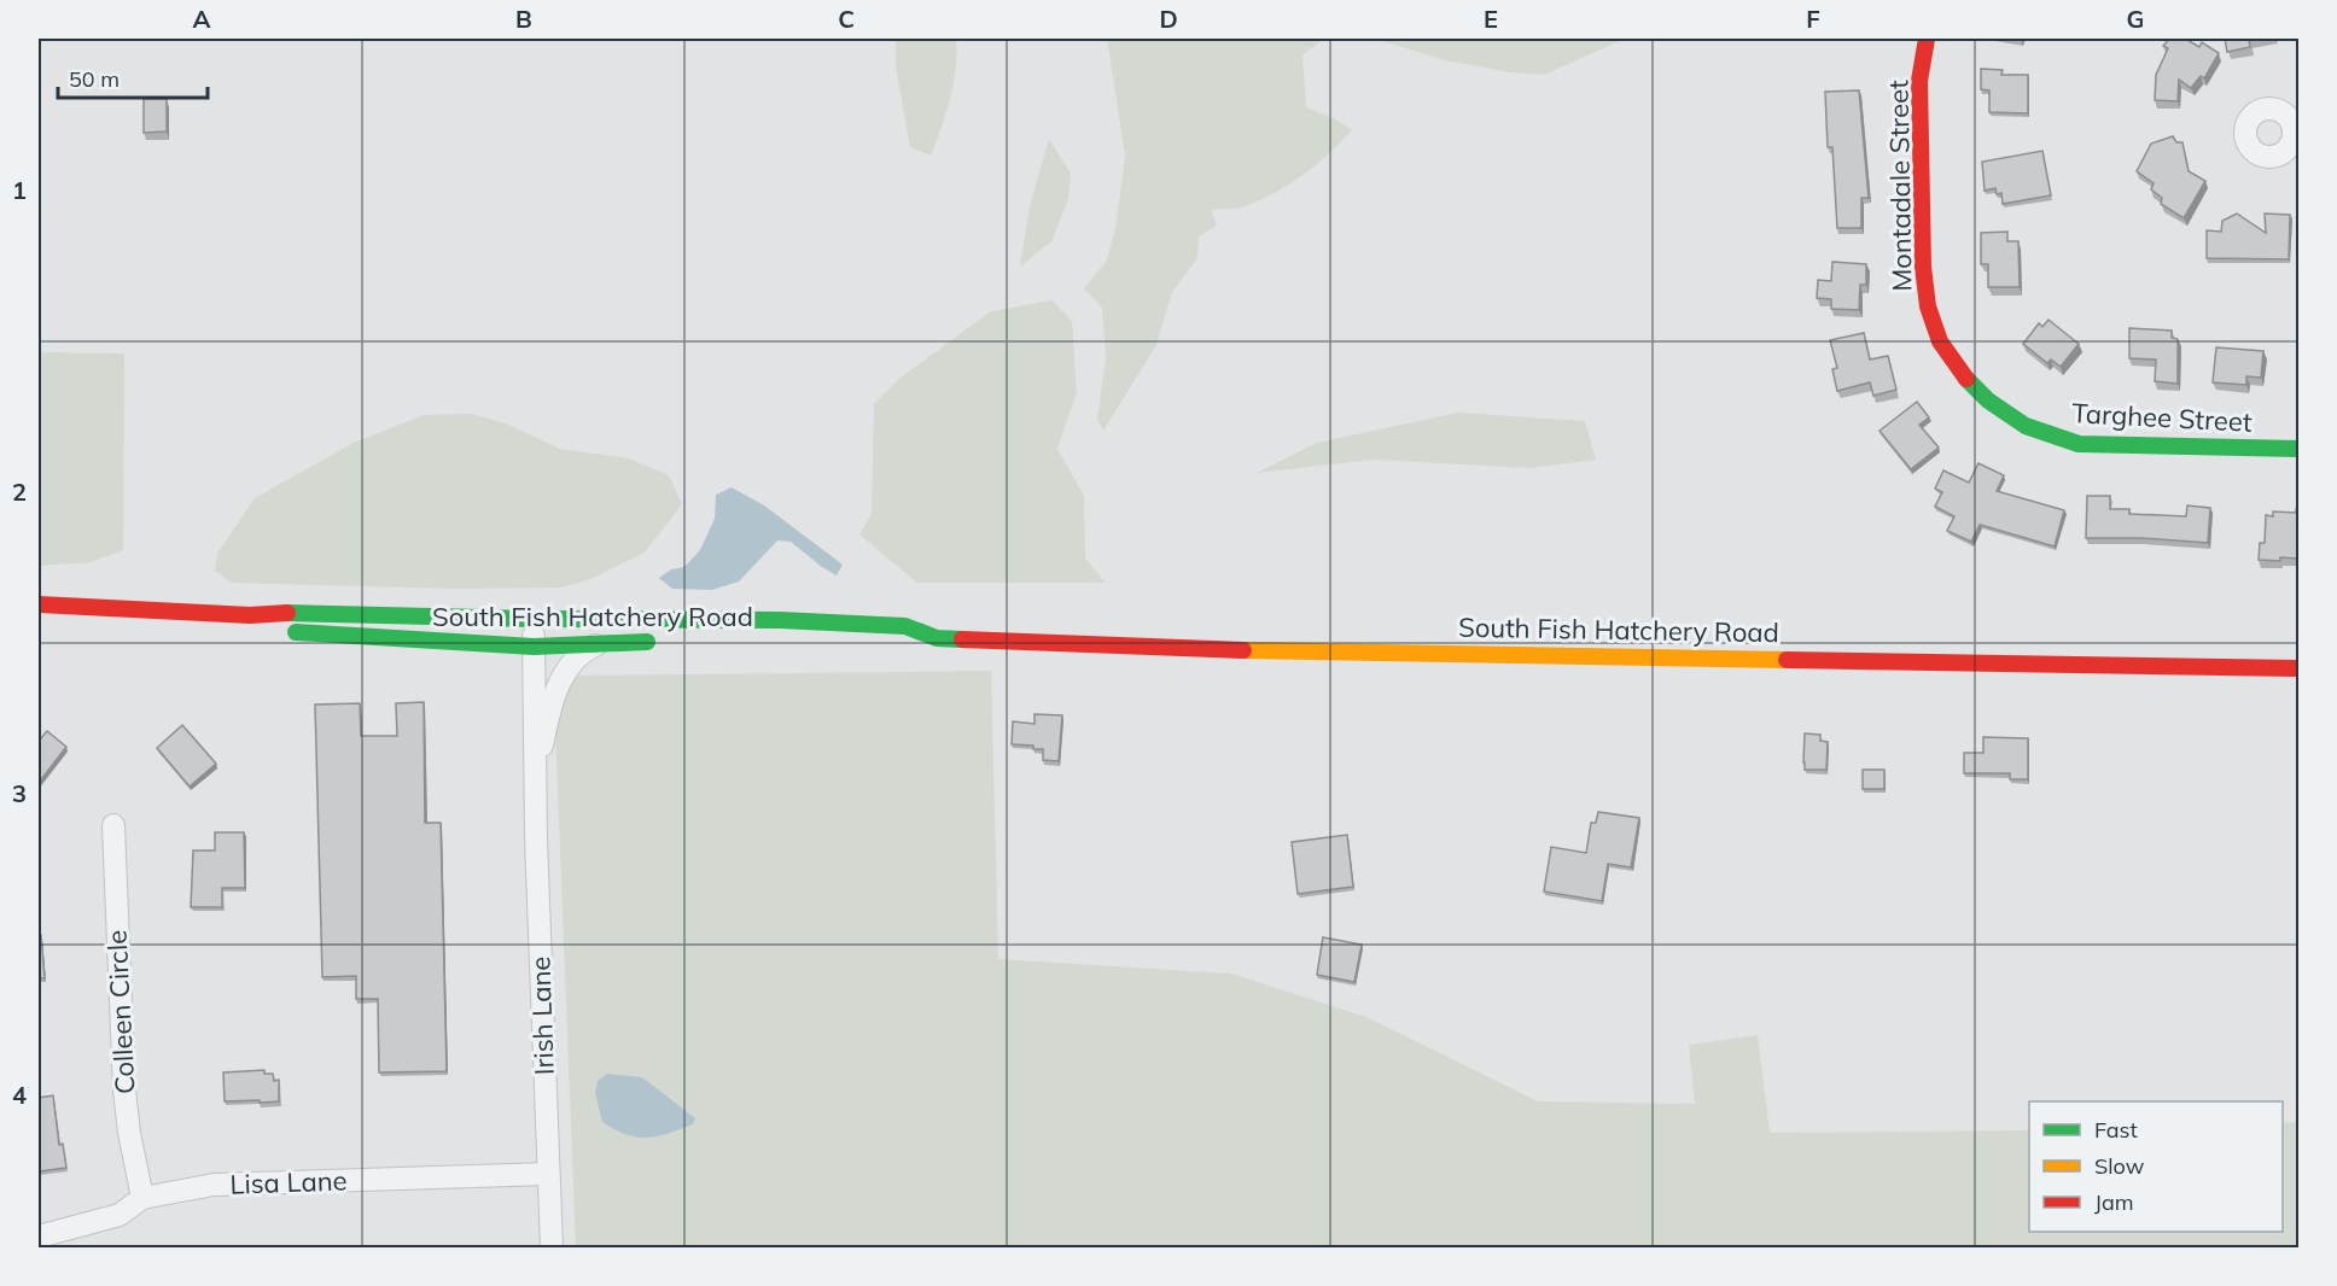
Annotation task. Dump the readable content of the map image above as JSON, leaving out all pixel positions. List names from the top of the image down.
{
  "streets": {
    "main road": ["Montadale Street", "Targhee Street", "South Fish Hatchery Road"],
    "street": ["Colleen Circle", "Irish Lane", "Lisa Lane"]
  },
  "crossings": [
    ["Montadale Street", "Targhee Street"],
    ["South Fish Hatchery Road", "Irish Lane"],
    ["Colleen Circle", "Lisa Lane"],
    ["Irish Lane", "Lisa Lane"]
  ],
  "legend": ["Fast", "Slow", "Jam"],
  "scale_bar": "50 m",
  "grid": {
    "columns": [
      "A",
      "B",
      "C",
      "D",
      "E",
      "F",
      "G"
    ],
    "rows": [
      "1",
      "2",
      "3",
      "4"
    ]
  }
}
